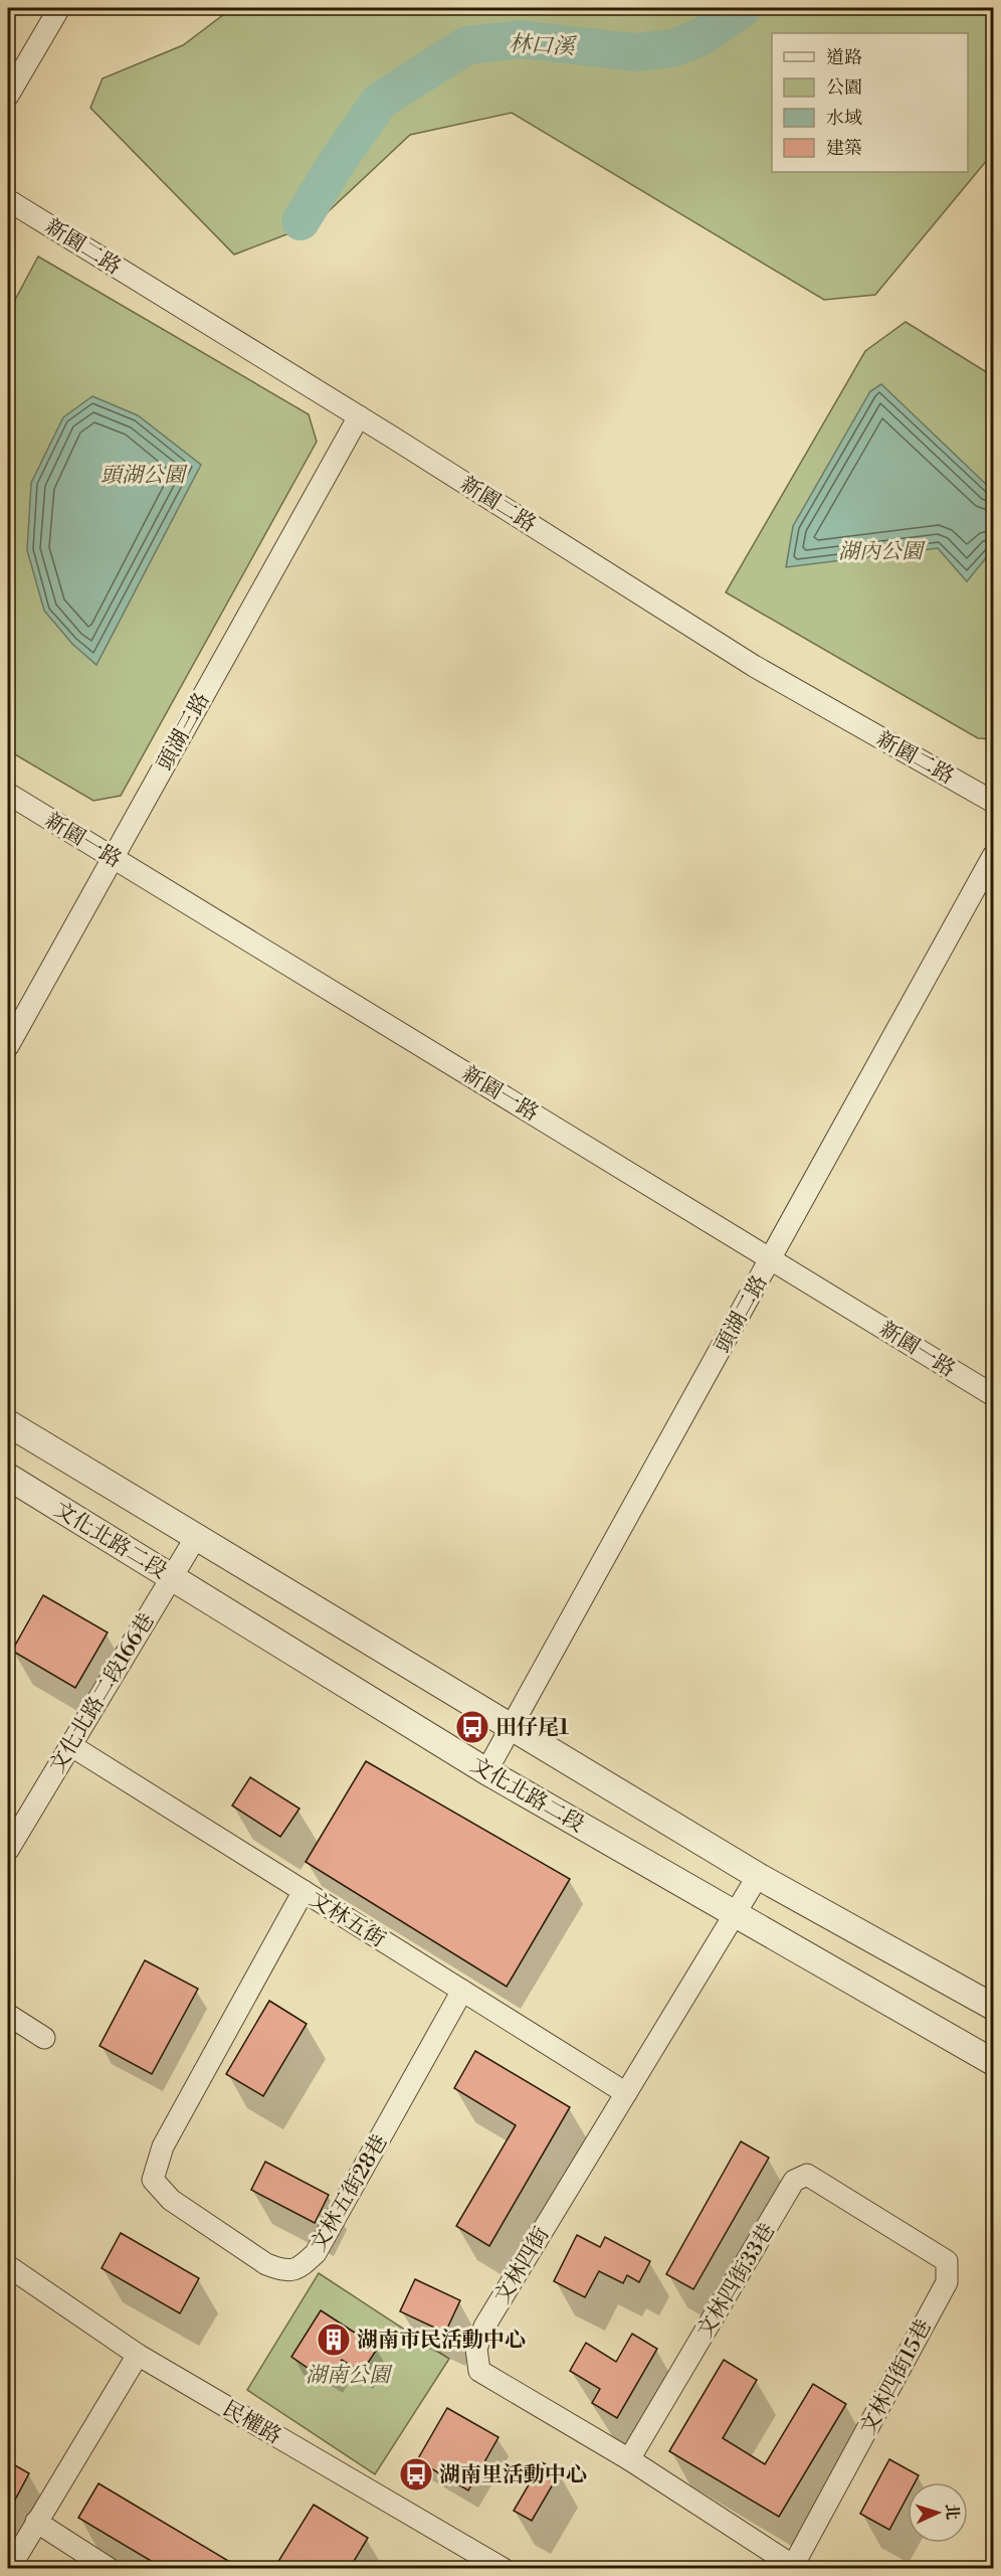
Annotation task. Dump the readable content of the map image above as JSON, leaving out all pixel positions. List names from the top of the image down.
{
  "streets": {
    "street": [
      "新園二路",
      "頭湖三路",
      "新園一路",
      "頭湖二路",
      "文化北路二段",
      "文化北路二段166巷",
      "文林五街",
      "文林五街28巷",
      "文林四街",
      "文林四街33巷",
      "文林四街15巷",
      "民權路"
    ]
  },
  "crossings": [
    ["新園二路", "頭湖三路"],
    ["頭湖三路", "新園一路"],
    ["新園一路", "頭湖二路"],
    ["頭湖二路", "文化北路二段"],
    ["文化北路二段", "文化北路二段166巷"],
    ["文化北路二段", "文林四街"],
    ["文化北路二段166巷", "文林五街"],
    ["文林五街", "文林五街28巷"],
    ["文林五街", "文林四街"],
    ["文林四街", "文林四街33巷"],
    ["文林四街", "文林四街15巷"],
    ["文林四街33巷", "文林四街15巷"]
  ],
  "water": ["林口溪"],
  "parks": ["頭湖公園", "湖內公園", "湖南公園"],
  "places": {
    "bus stop": ["田仔尾1", "湖南里活動中心"],
    "building": ["湖南市民活動中心"]
  },
  "legend": [
    "道路",
    "公園",
    "水域",
    "建築"
  ],
  "north": "right"
}
